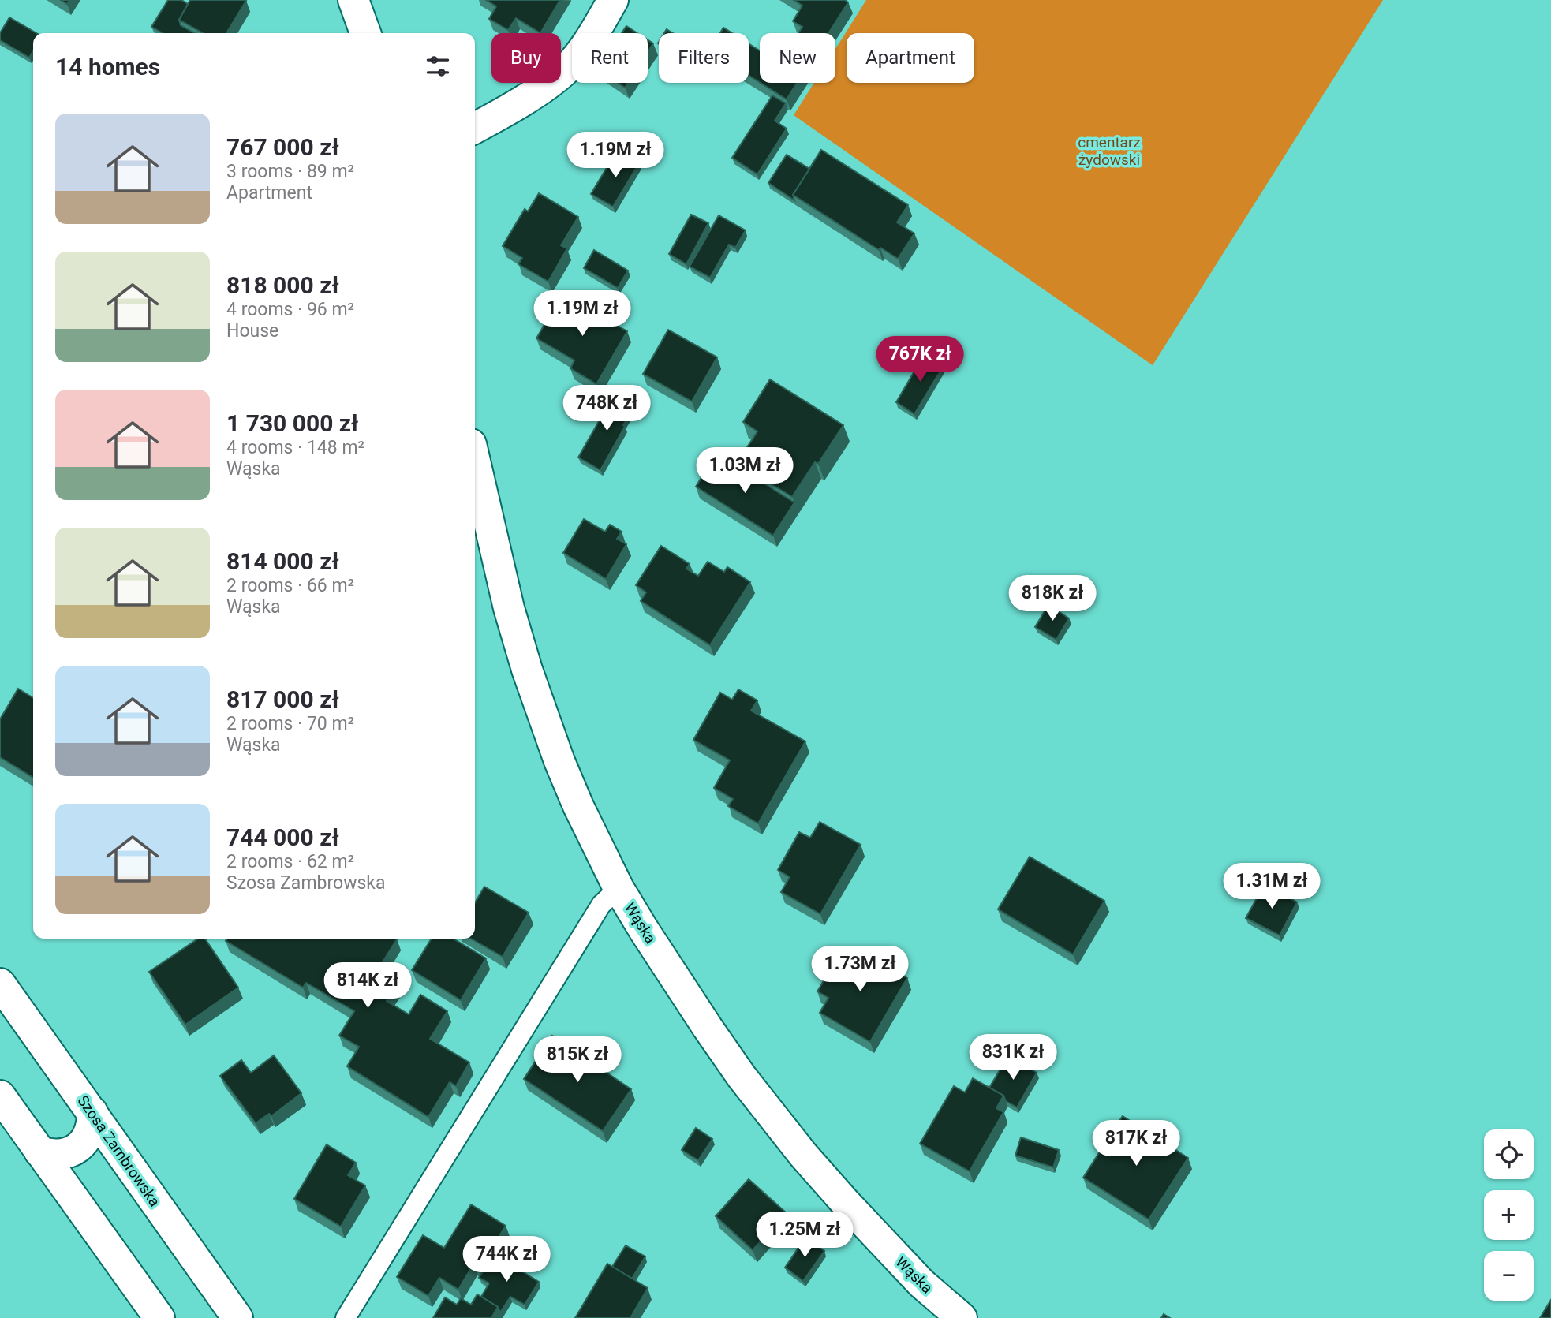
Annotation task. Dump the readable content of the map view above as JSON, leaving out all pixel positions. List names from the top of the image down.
{
  "streets": {
    "street": ["Wąska", "Szosa Zambrowska"]
  },
  "parks": ["cmentarz żydowski"],
  "page": {
    "chip": [
      "Buy",
      "Rent",
      "Filters",
      "New",
      "Apartment"
    ],
    "heading": "14 homes",
    "list": [
      {
        "name": "767 000 zł",
        "note": "3 rooms · 89 m² · Apartment"
      },
      {
        "name": "818 000 zł",
        "note": "4 rooms · 96 m² · House"
      },
      {
        "name": "1 730 000 zł",
        "note": "4 rooms · 148 m² · Wąska"
      },
      {
        "name": "814 000 zł",
        "note": "2 rooms · 66 m² · Wąska"
      },
      {
        "name": "817 000 zł",
        "note": "2 rooms · 70 m² · Wąska"
      },
      {
        "name": "744 000 zł",
        "note": "2 rooms · 62 m² · Szosa Zambrowska"
      }
    ],
    "price": [
      "1.19M zł",
      "1.19M zł",
      "767K zł",
      "748K zł",
      "1.03M zł",
      "818K zł",
      "1.31M zł",
      "1.73M zł",
      "814K zł",
      "831K zł",
      "815K zł",
      "817K zł",
      "1.25M zł",
      "744K zł"
    ],
    "map_buttons": ["+", "−"]
  }
}
